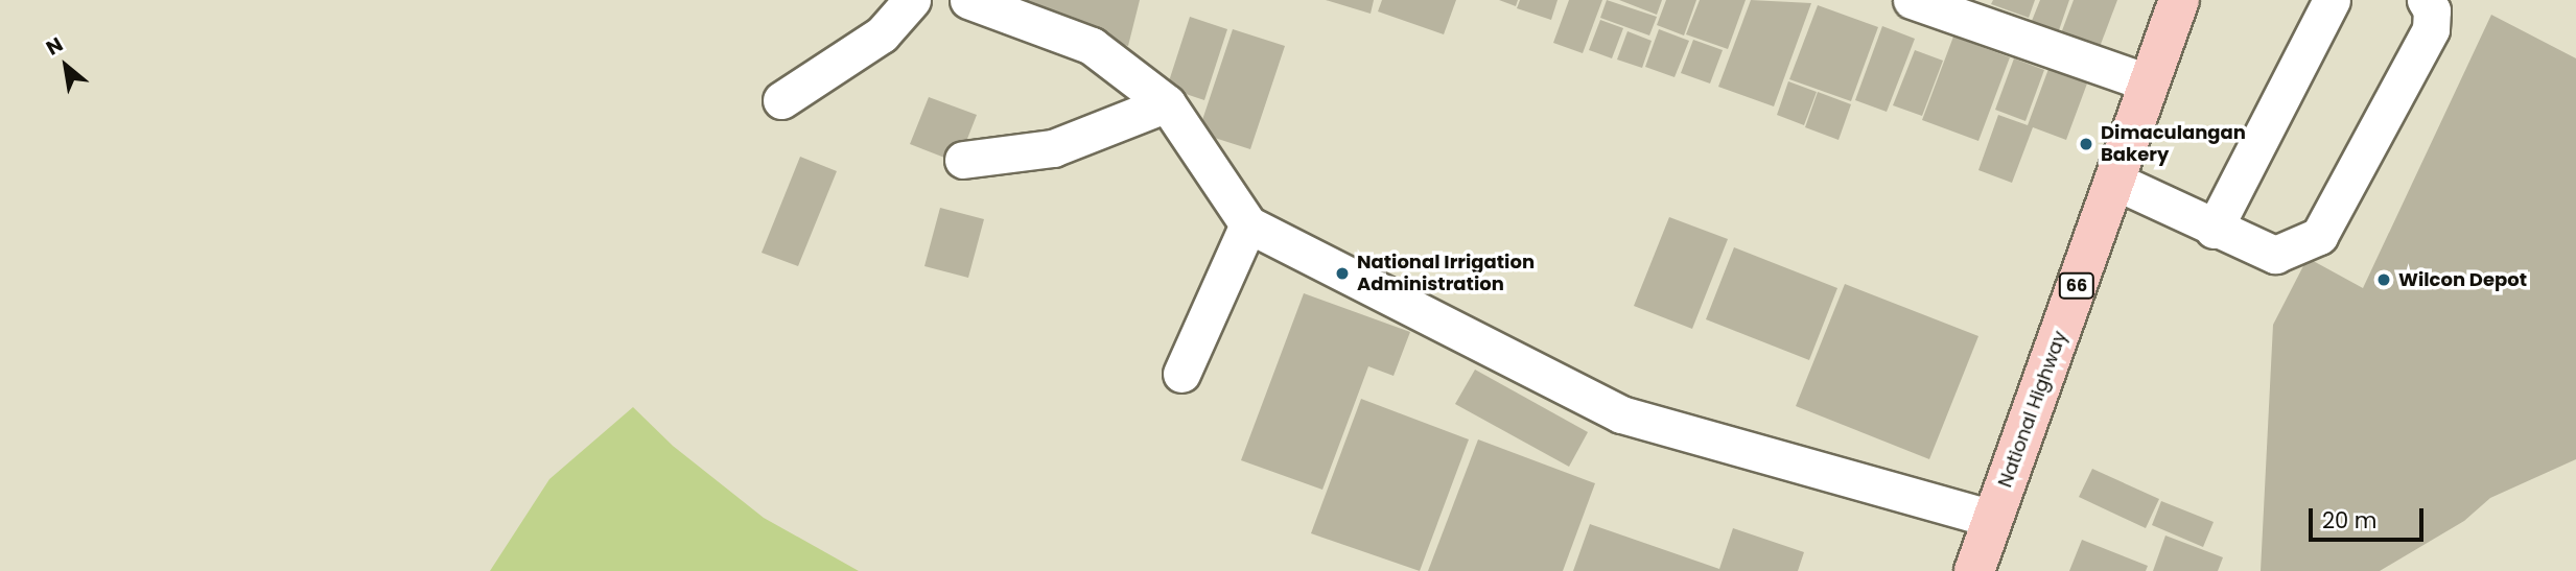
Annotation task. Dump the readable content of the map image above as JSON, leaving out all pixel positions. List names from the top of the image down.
{
  "streets": {
    "main road": ["66", "National Highway"]
  },
  "places": ["Dimaculangan Bakery", "National Irrigation Administration", "Wilcon Depot"],
  "scale_bar": "20 m",
  "north": "top left"
}
